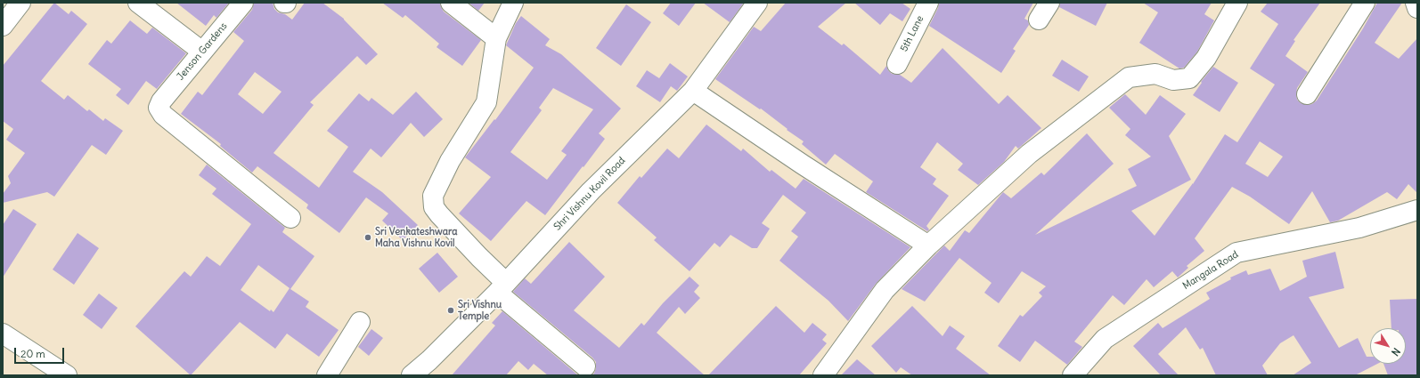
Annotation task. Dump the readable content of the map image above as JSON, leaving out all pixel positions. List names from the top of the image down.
{
  "streets": {
    "street": [
      "5th Lane",
      "Jenson Gardens",
      "Shri Vishnu Kovil Road",
      "Mangala Road"
    ]
  },
  "places": ["Sri Venkateshwara Maha Vishnu Kovil", "Sri Vishnu Temple"],
  "scale_bar": "20 m",
  "north": "bottom right"
}
